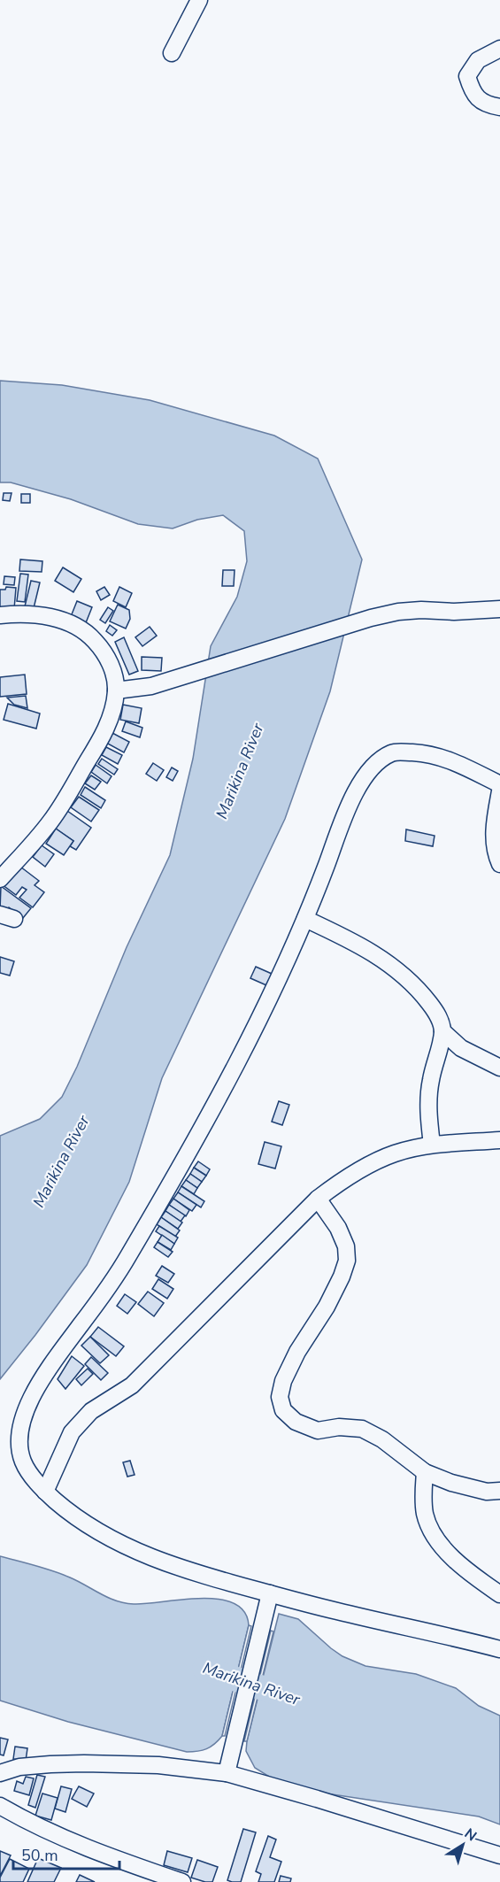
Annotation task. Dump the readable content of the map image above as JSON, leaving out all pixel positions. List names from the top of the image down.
{
  "water": ["Marikina River"],
  "scale_bar": "50 m",
  "north": "top right"
}
